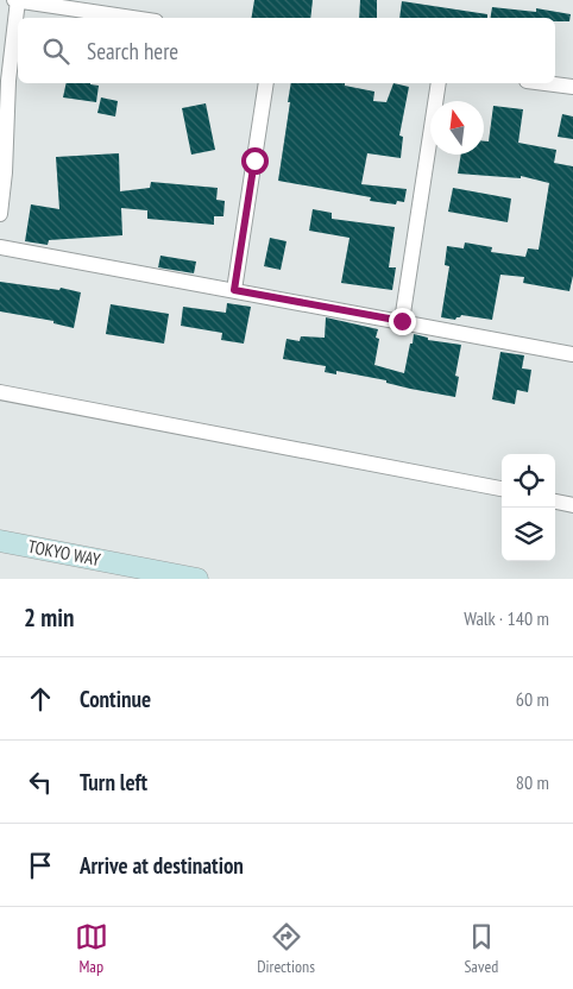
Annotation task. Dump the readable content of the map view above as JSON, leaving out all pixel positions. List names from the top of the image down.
{
  "streets": {
    "main road": ["TOKYO WAY"]
  },
  "north": "top",
  "page": {
    "search": "Search here",
    "heading": ["2 min", "Walk · 140 m"],
    "list": [
      ["Continue", "60 m"],
      ["Turn left", "80 m"],
      "Arrive at destination"
    ],
    "nav": ["Map", "Directions", "Saved"]
  }
}
